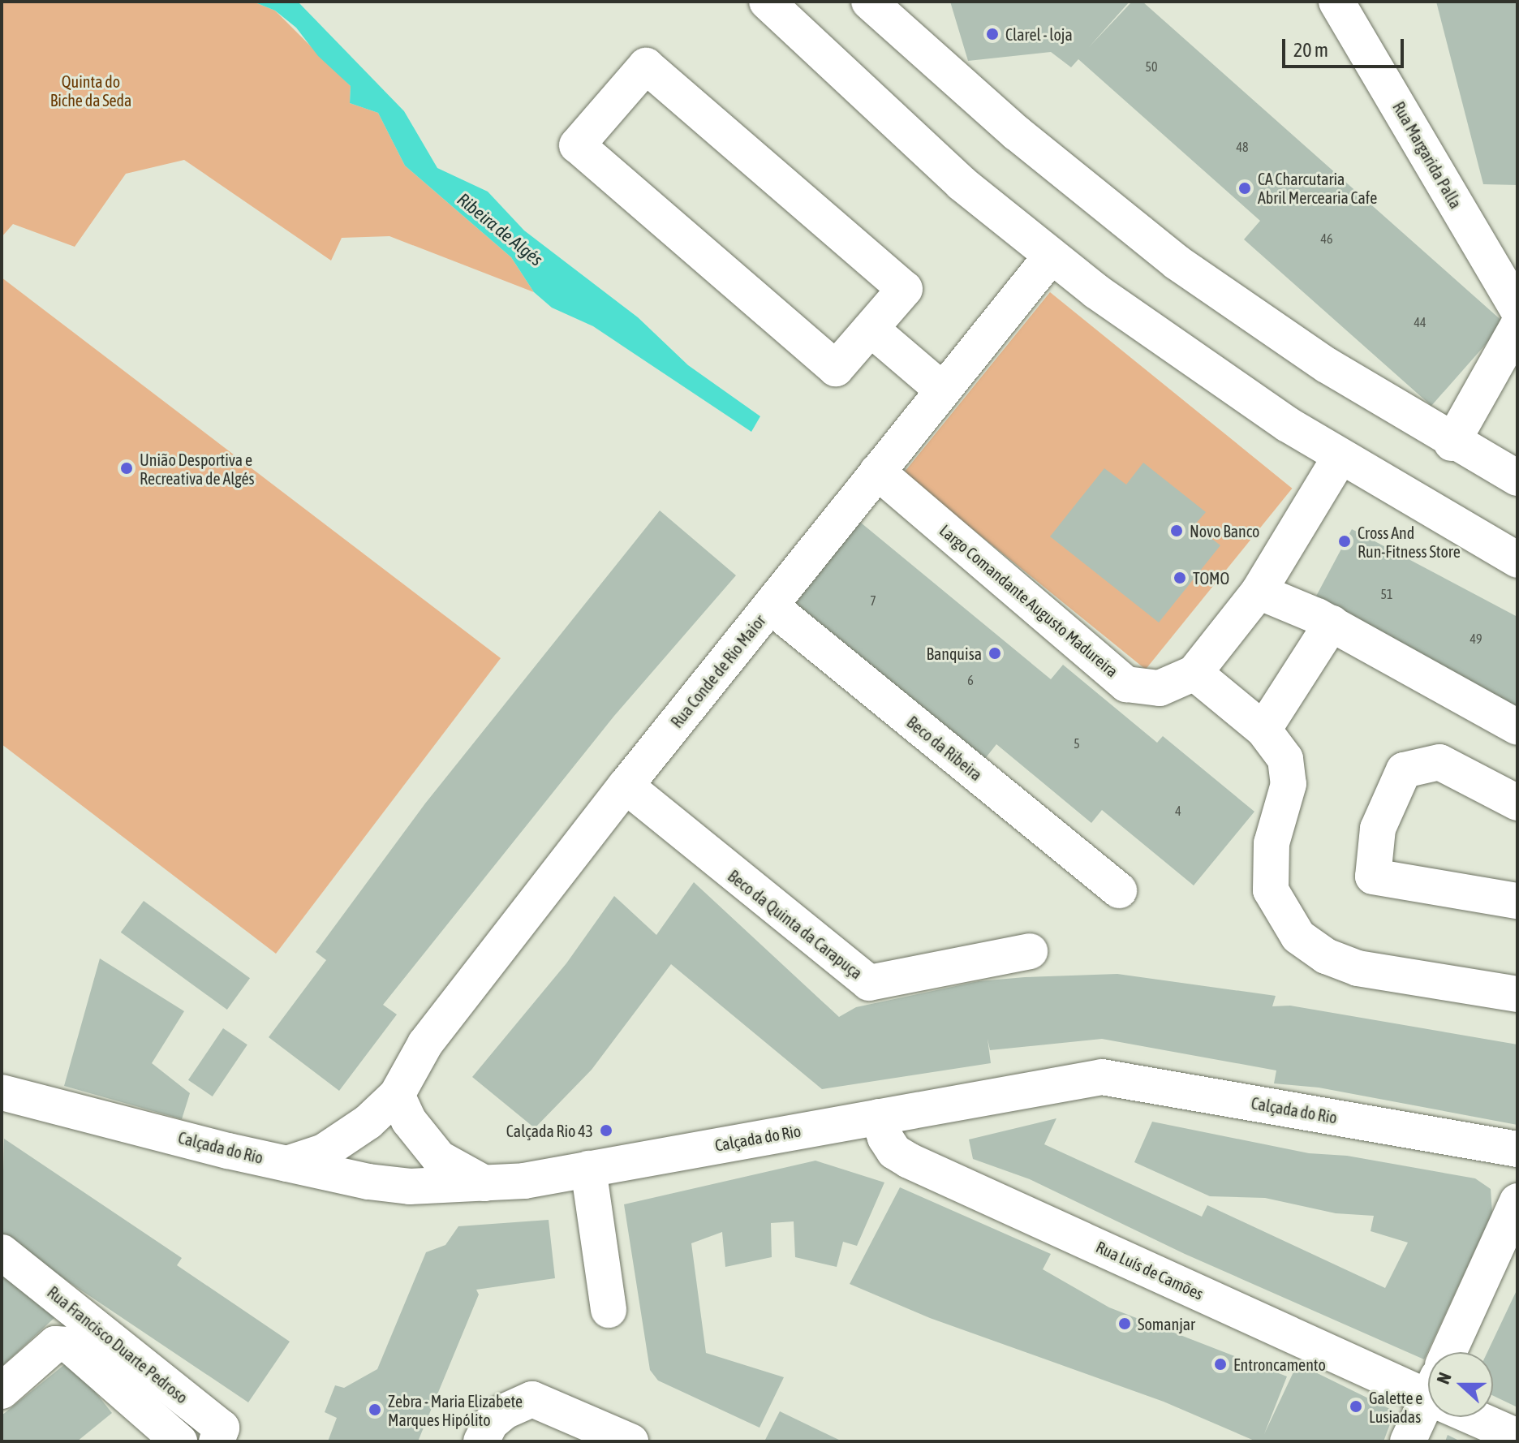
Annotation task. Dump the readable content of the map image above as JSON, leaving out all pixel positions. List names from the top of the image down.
{
  "streets": {
    "street": [
      "Rua Margarida Palla",
      "Largo Comandante Augusto Madureira",
      "Rua Conde de Rio Maior",
      "Beco da Ribeira",
      "Beco da Quinta da Carapuça",
      "Calçada do Rio",
      "Rua Luís de Camões",
      "Rua Francisco Duarte Pedroso"
    ]
  },
  "crossings": [
    ["Largo Comandante Augusto Madureira", "Rua Conde de Rio Maior"],
    ["Rua Conde de Rio Maior", "Beco da Ribeira"],
    ["Rua Conde de Rio Maior", "Beco da Quinta da Carapuça"],
    ["Calçada do Rio", "Rua Luís de Camões"]
  ],
  "water": ["Ribeira de Algés"],
  "parks": ["Quinta do Biche da Seda"],
  "places": [
    "Clarel - loja",
    "CA Charcutaria Abril Mercearia Cafe",
    "União Desportiva e Recreativa de Algés",
    "Novo Banco",
    "Cross And Run-Fitness Store",
    "TOMO",
    "Banquisa",
    "Calçada Rio 43",
    "Somanjar",
    "Entroncamento",
    "Galette e Lusiadas",
    "Zebra - Maria Elizabete Marques Hipólito"
  ],
  "house_numbers": [
    "50",
    "48",
    "46",
    "44",
    "51",
    "7",
    "49",
    "6",
    "5",
    "4"
  ],
  "scale_bar": "20 m",
  "north": "left"
}
